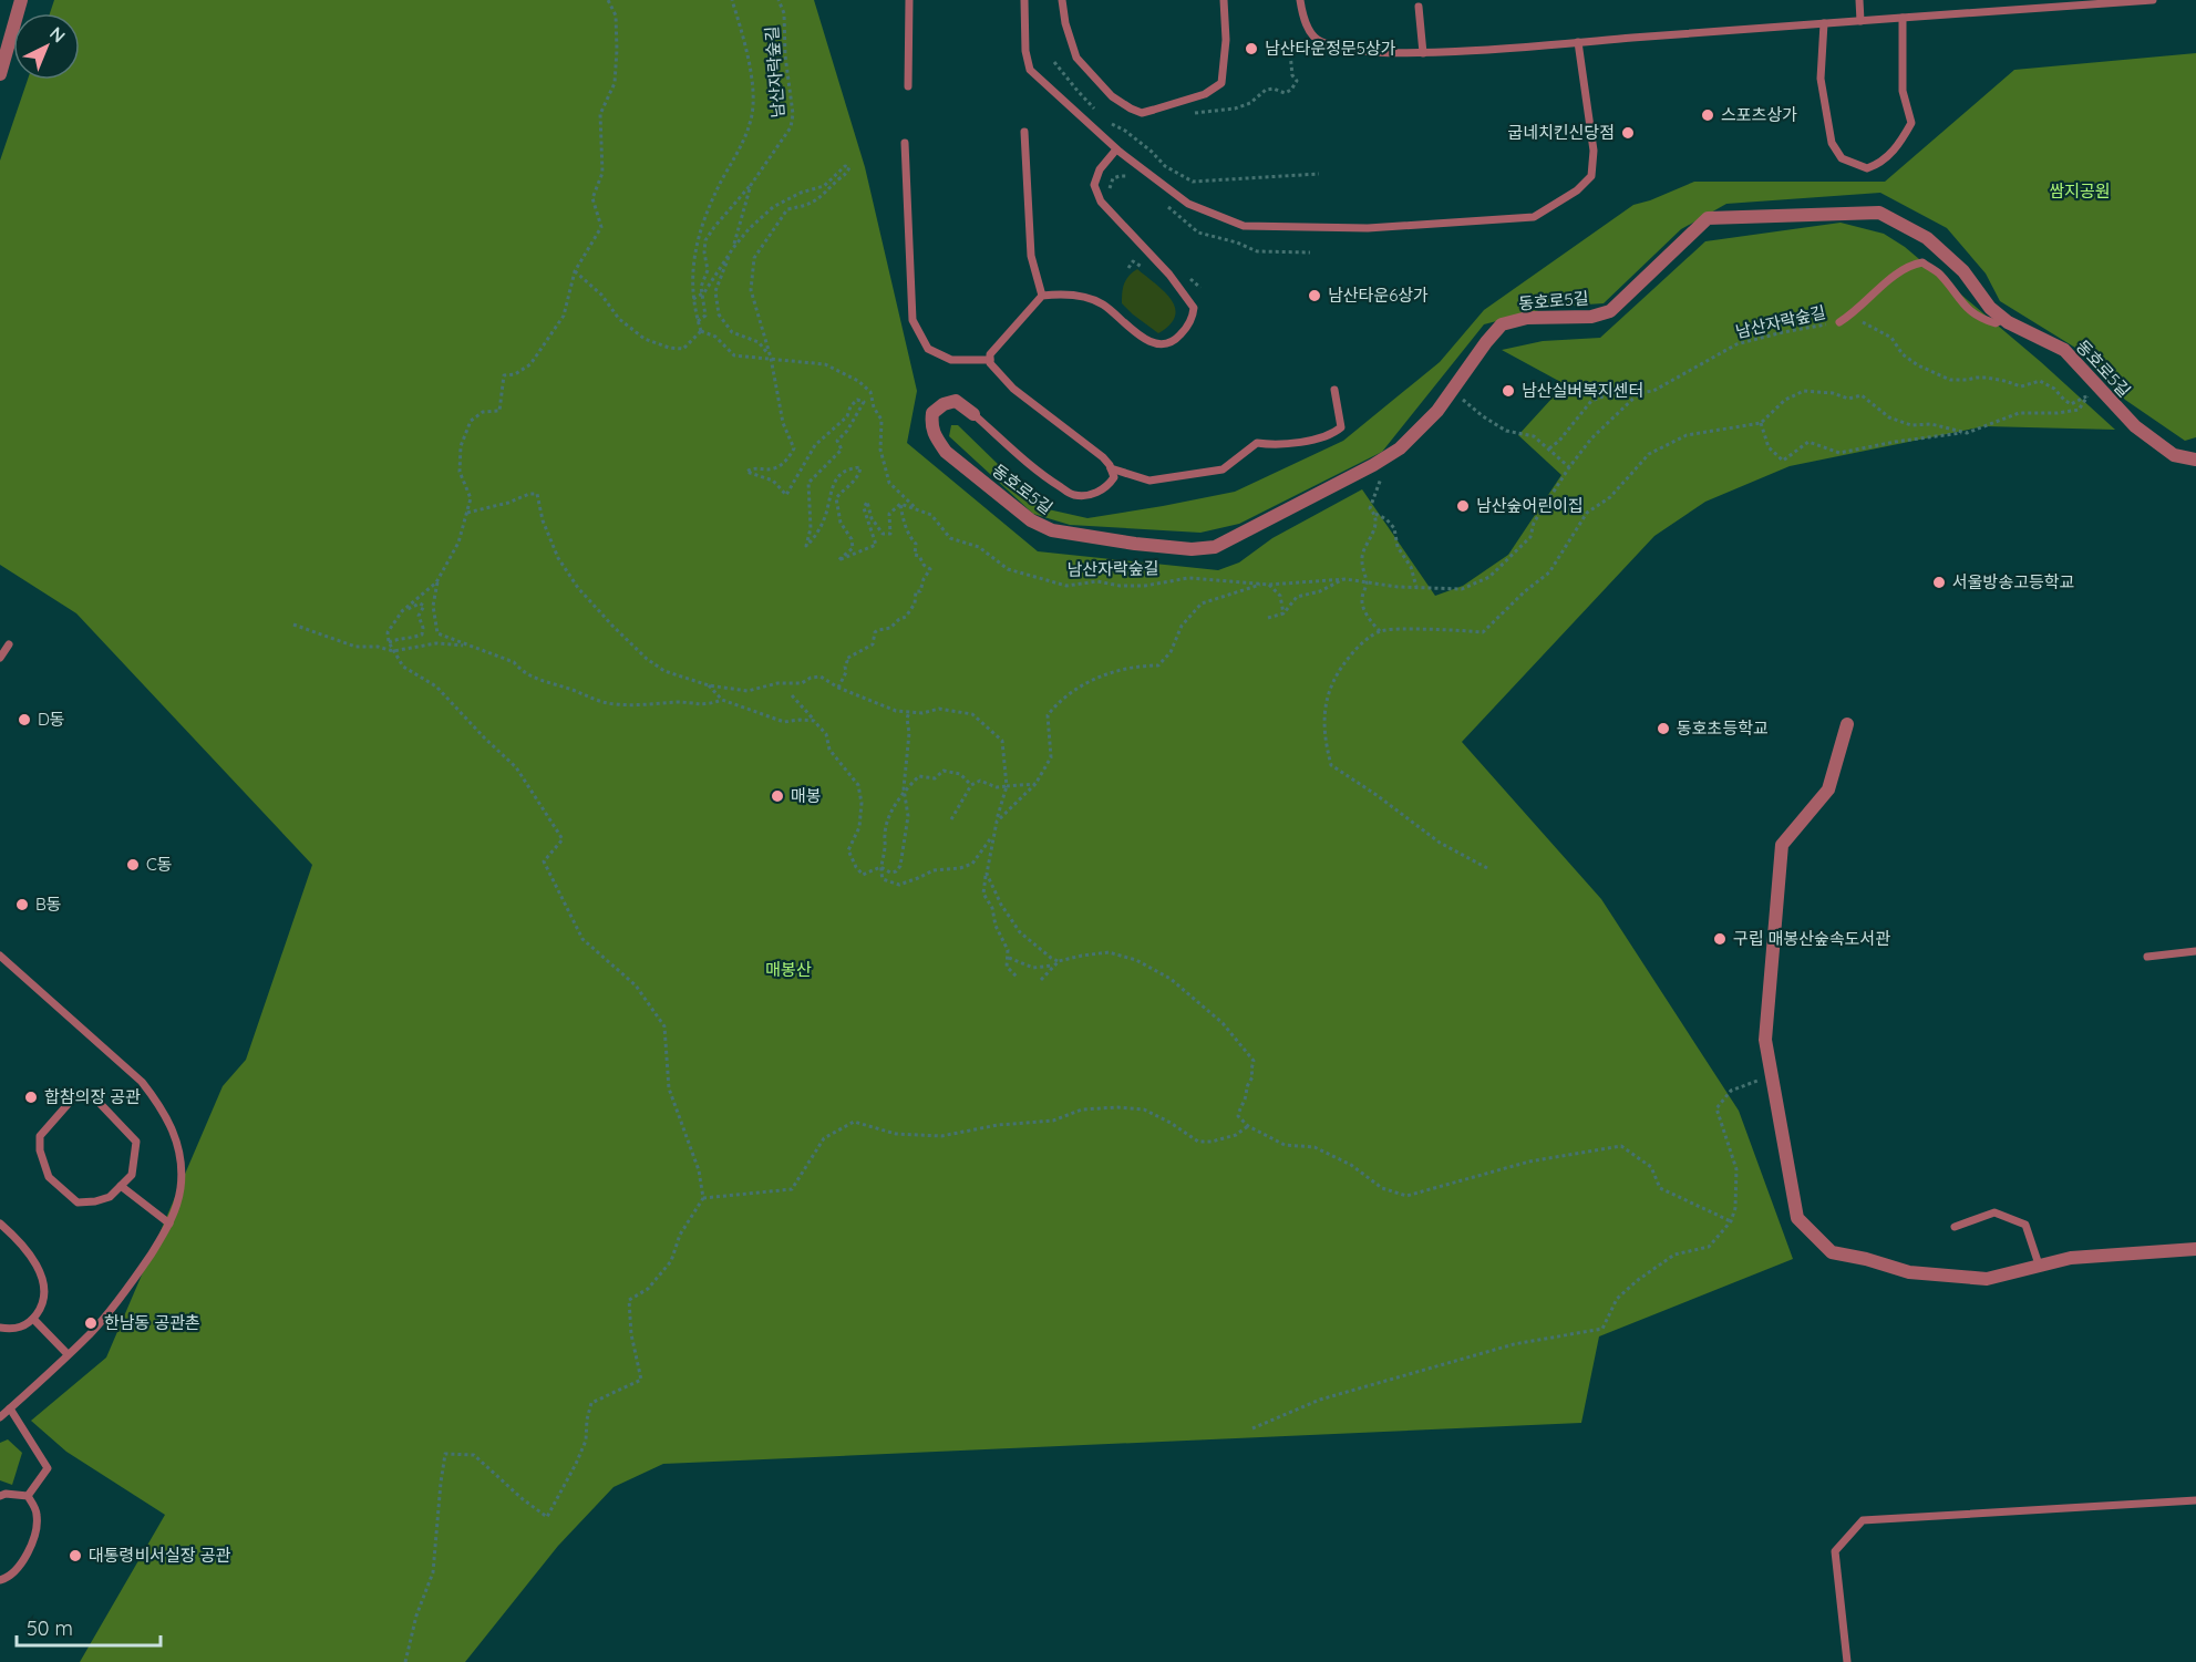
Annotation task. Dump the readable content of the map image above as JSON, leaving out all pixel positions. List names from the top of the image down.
{
  "streets": {
    "street": ["동호로5길"],
    "path": ["남산자락숲길"]
  },
  "parks": ["쌈지공원", "매봉산"],
  "places": [
    "남산타운정문5상가",
    "스포츠상가",
    "굽네치킨신당점",
    "남산타운6상가",
    "남산실버복지센터",
    "남산숲어린이집",
    "서울방송고등학교",
    "D동",
    "동호초등학교",
    "매봉",
    "C동",
    "B동",
    "구립 매봉산숲속도서관",
    "합참의장 공관",
    "한남동 공관촌",
    "대통령비서실장 공관"
  ],
  "scale_bar": "50 m",
  "north": "top right"
}
